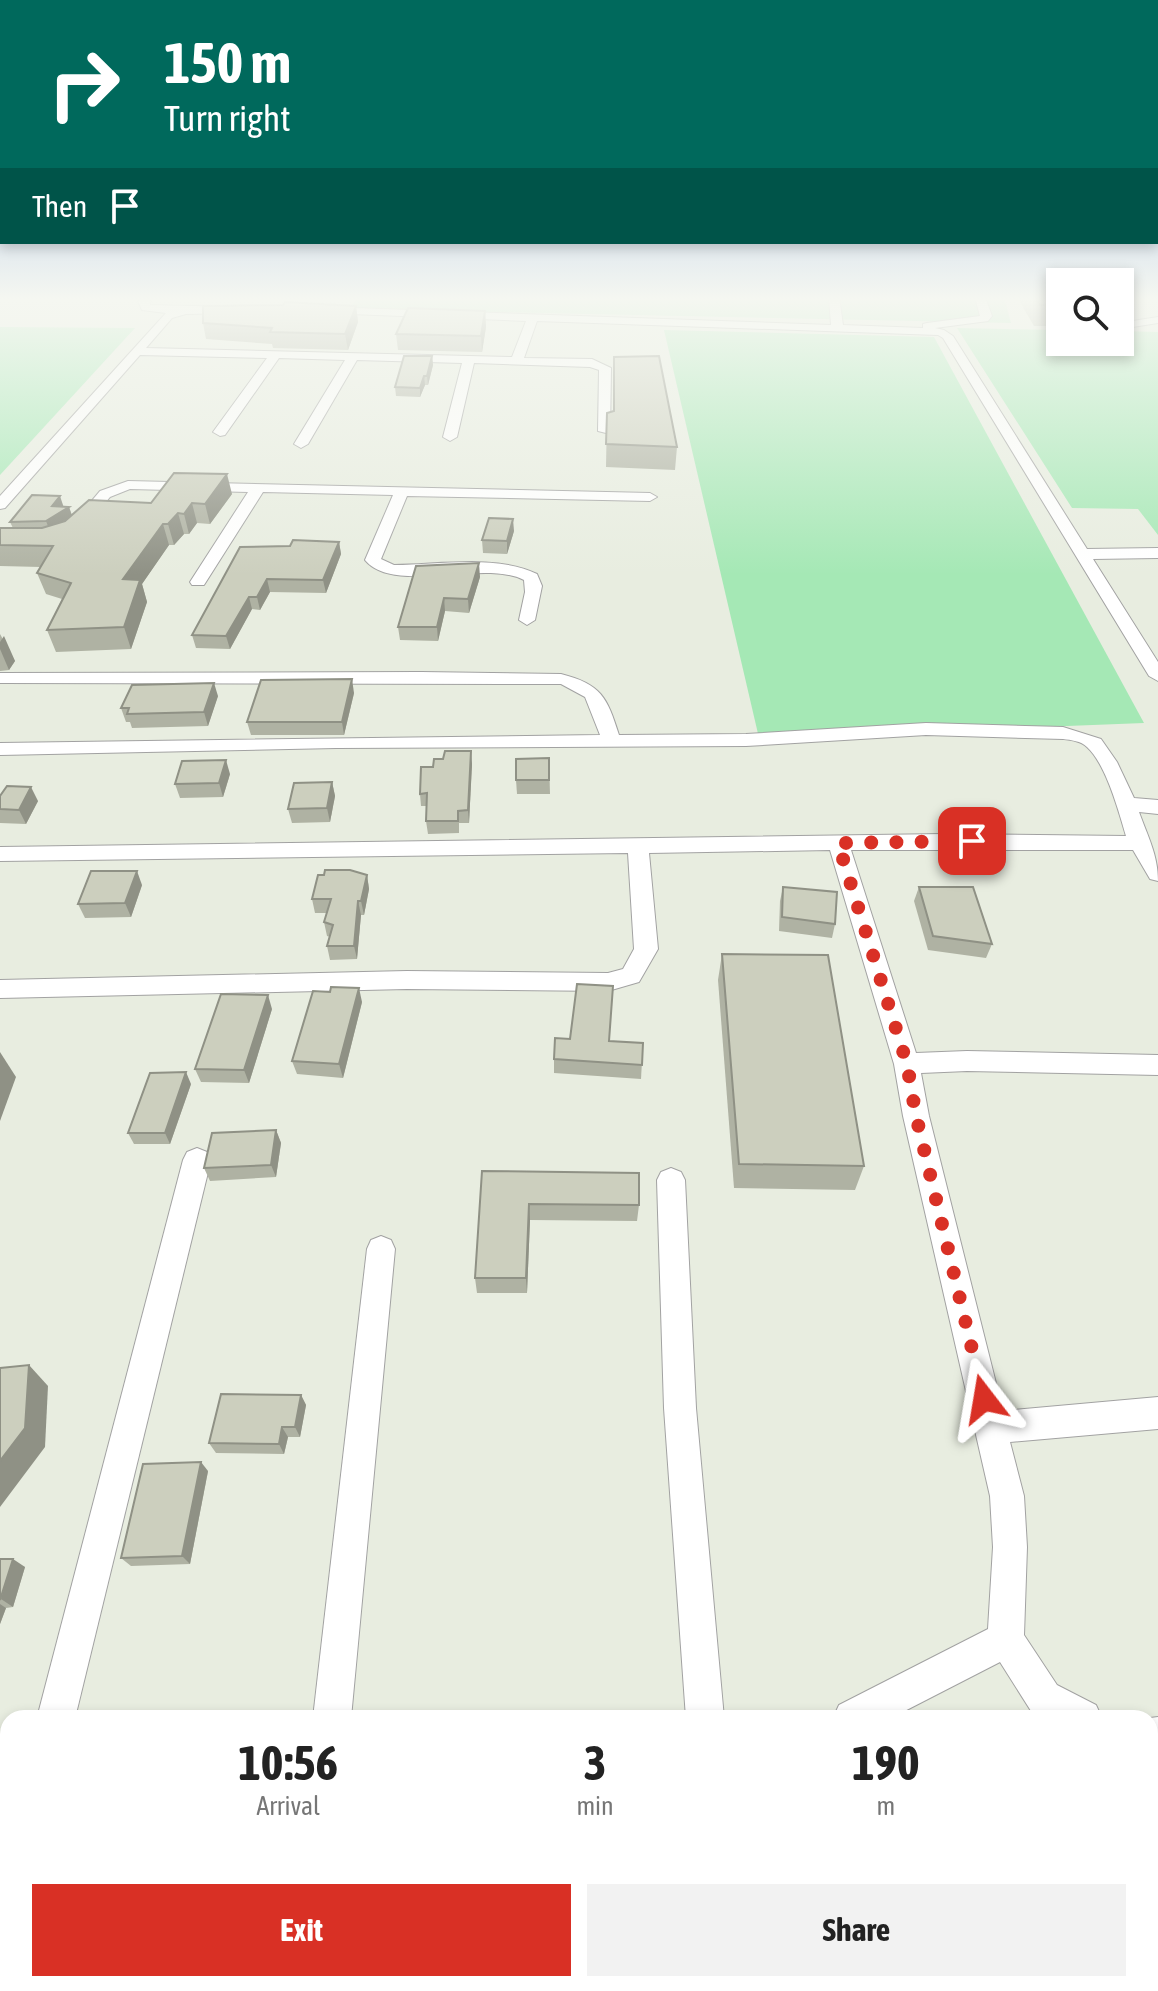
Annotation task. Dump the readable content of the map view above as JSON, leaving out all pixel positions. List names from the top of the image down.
{
  "page": {
    "turn": ["150 m", "Turn right"],
    "then": "Then",
    "eta": [
      "10:56",
      "Arrival",
      "3",
      "min",
      "190",
      "m"
    ],
    "buttons": ["Exit", "Share"]
  }
}
